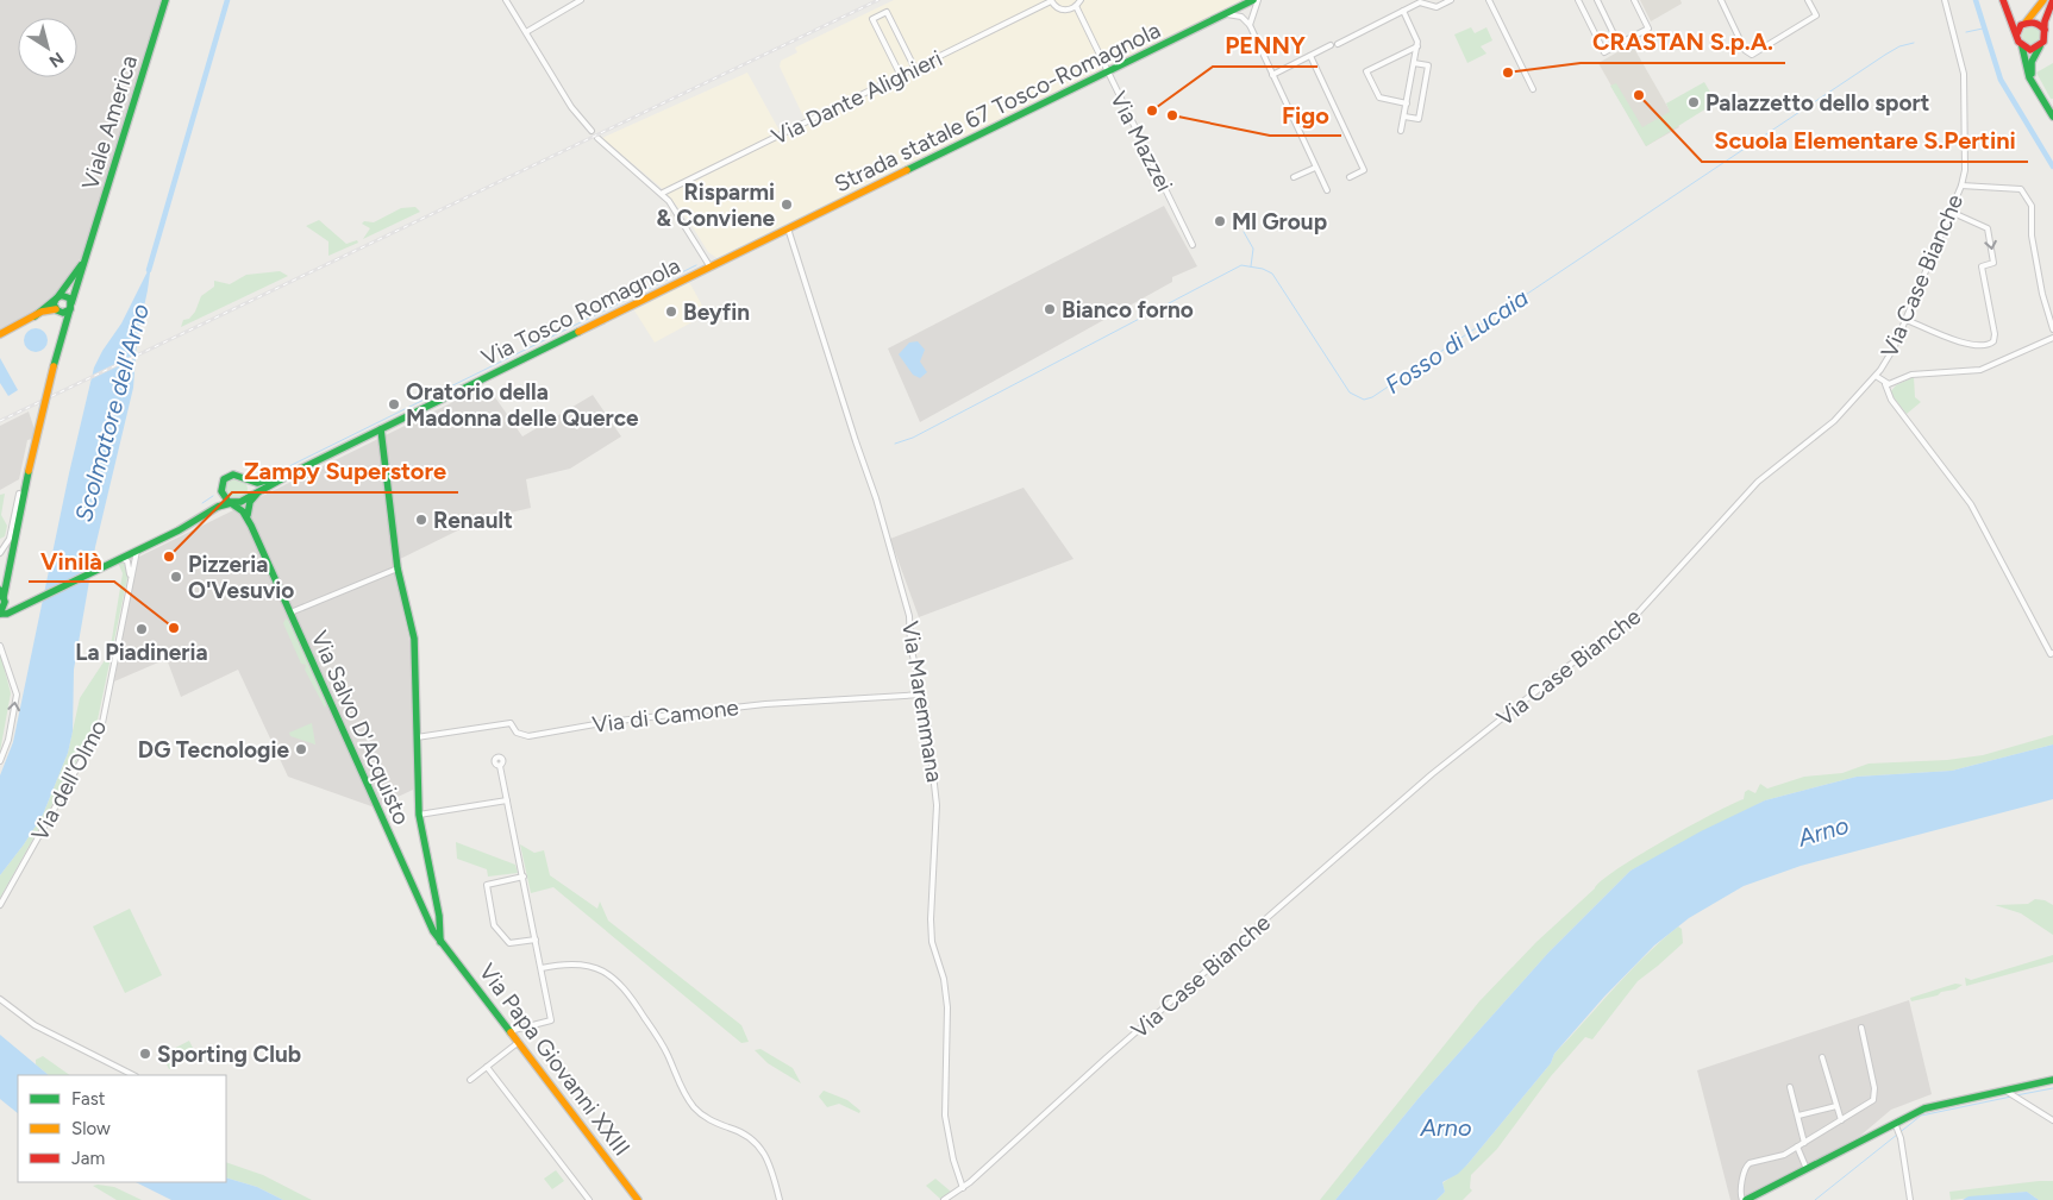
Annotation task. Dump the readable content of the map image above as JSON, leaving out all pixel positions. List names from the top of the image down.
{
  "streets": {
    "main road": [
      "Strada statale 67 Tosco-Romagnola",
      "Viale America",
      "Via Tosco Romagnola",
      "Via Salvo D'Acquisto",
      "Via Papa Giovanni XXIII"
    ],
    "street": [
      "Via Dante Alighieri",
      "Via Mazzei",
      "Via Case Bianche",
      "Via Maremmana",
      "Via di Camone",
      "Via dell'Olmo"
    ]
  },
  "crossings": [
    ["Strada statale 67 Tosco-Romagnola", "Via Mazzei"],
    ["Strada statale 67 Tosco-Romagnola", "Via Tosco Romagnola"],
    ["Strada statale 67 Tosco-Romagnola", "Via Maremmana"],
    ["Via Case Bianche", "Via Maremmana"],
    ["Via Tosco Romagnola", "Via Maremmana"],
    ["Via Maremmana", "Via di Camone"],
    ["Via Salvo D'Acquisto", "Via Papa Giovanni XXIII"]
  ],
  "water": ["Fosso di Lucaia", "Scolmatore dell'Arno", "Arno"],
  "places": [
    "CRASTAN S.p.A.",
    "Scuola Elementare S.Pertini",
    "Palazzetto dello sport",
    "PENNY",
    "Figo",
    "Risparmi & Conviene",
    "Ml Group",
    "Bianco forno",
    "Beyfin",
    "Oratorio della Madonna delle Querce",
    "Renault",
    "Zampy Superstore",
    "Pizzeria O'Vesuvio",
    "Vinilà",
    "La Piadineria",
    "DG Tecnologie",
    "Sporting Club"
  ],
  "legend": ["Fast", "Slow", "Jam"],
  "north": "bottom right"
}
